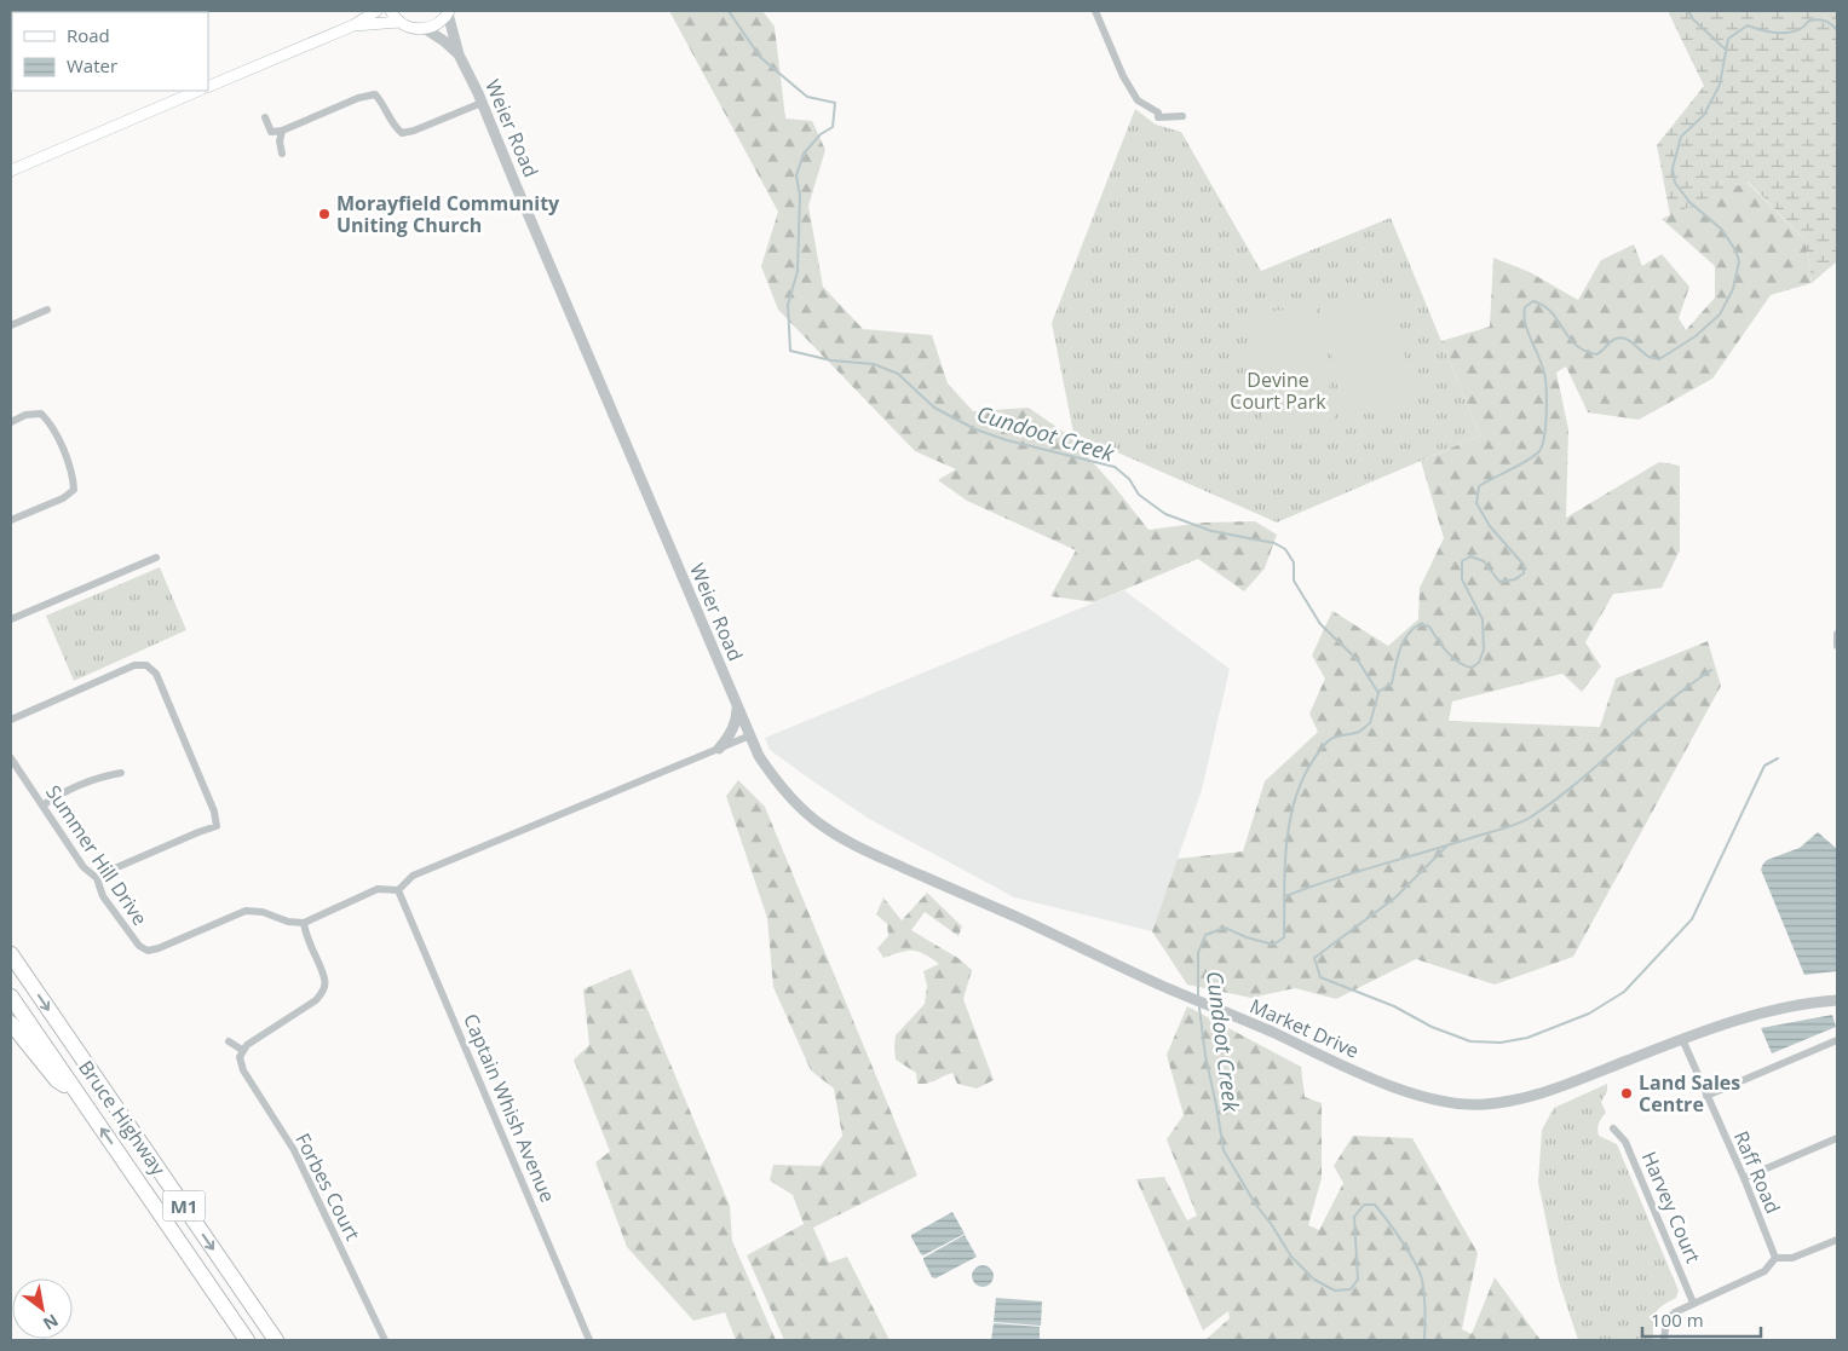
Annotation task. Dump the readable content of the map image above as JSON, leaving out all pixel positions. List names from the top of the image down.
{
  "streets": {
    "highway": ["Bruce Highway", "M1"],
    "street": [
      "Weier Road",
      "Summer Hill Drive",
      "Market Drive",
      "Captain Whish Avenue",
      "Raff Road",
      "Forbes Court",
      "Harvey Court"
    ]
  },
  "crossings": [
    ["Weier Road", "Market Drive"],
    ["Market Drive", "Raff Road"]
  ],
  "water": ["Cundoot Creek"],
  "parks": ["Devine Court Park"],
  "places": ["Morayfield Community Uniting Church", "Land Sales Centre"],
  "legend": ["Road", "Water"],
  "scale_bar": "100 m",
  "north": "bottom right"
}
